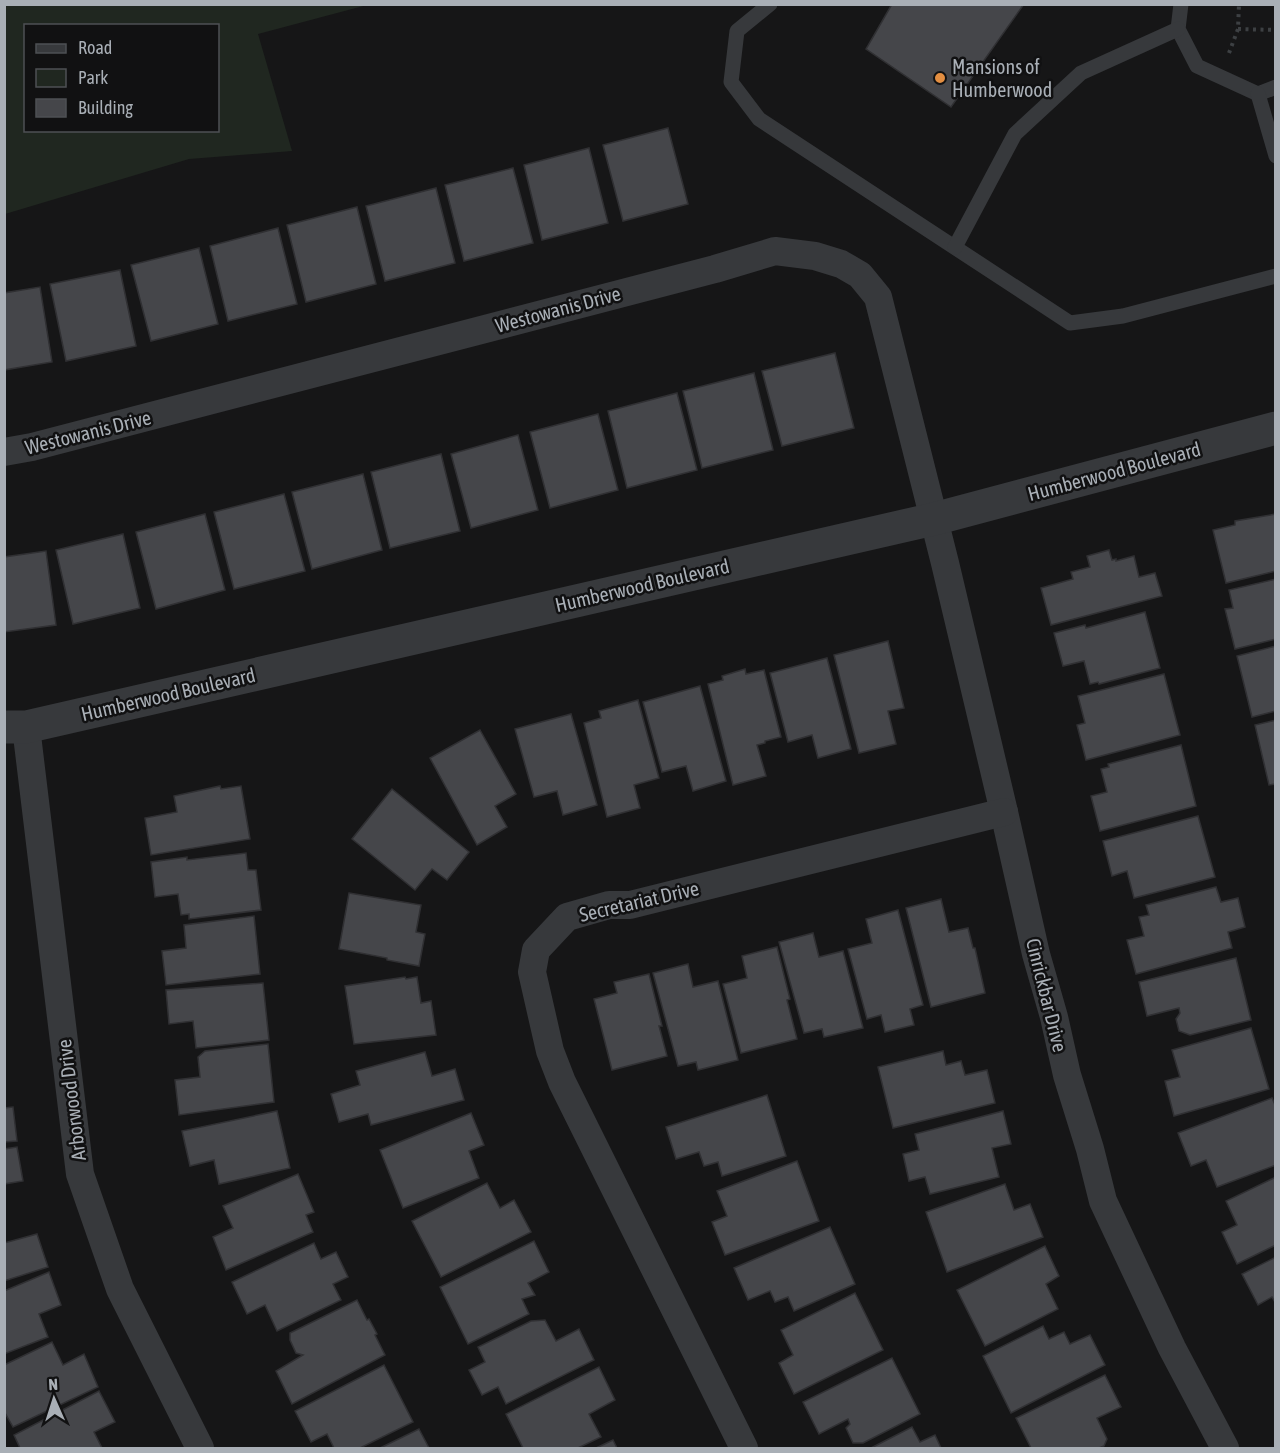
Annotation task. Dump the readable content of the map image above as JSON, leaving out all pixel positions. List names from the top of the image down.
{
  "streets": {
    "street": [
      "Westowanis Drive",
      "Humberwood Boulevard",
      "Secretariat Drive",
      "Cinrickbar Drive",
      "Arborwood Drive"
    ]
  },
  "crossings": [
    ["Westowanis Drive", "Humberwood Boulevard"],
    ["Westowanis Drive", "Cinrickbar Drive"],
    ["Humberwood Boulevard", "Cinrickbar Drive"],
    ["Humberwood Boulevard", "Arborwood Drive"],
    ["Secretariat Drive", "Cinrickbar Drive"]
  ],
  "places": ["Mansions of Humberwood"],
  "legend": ["Road", "Park", "Building"],
  "north": "top"
}
